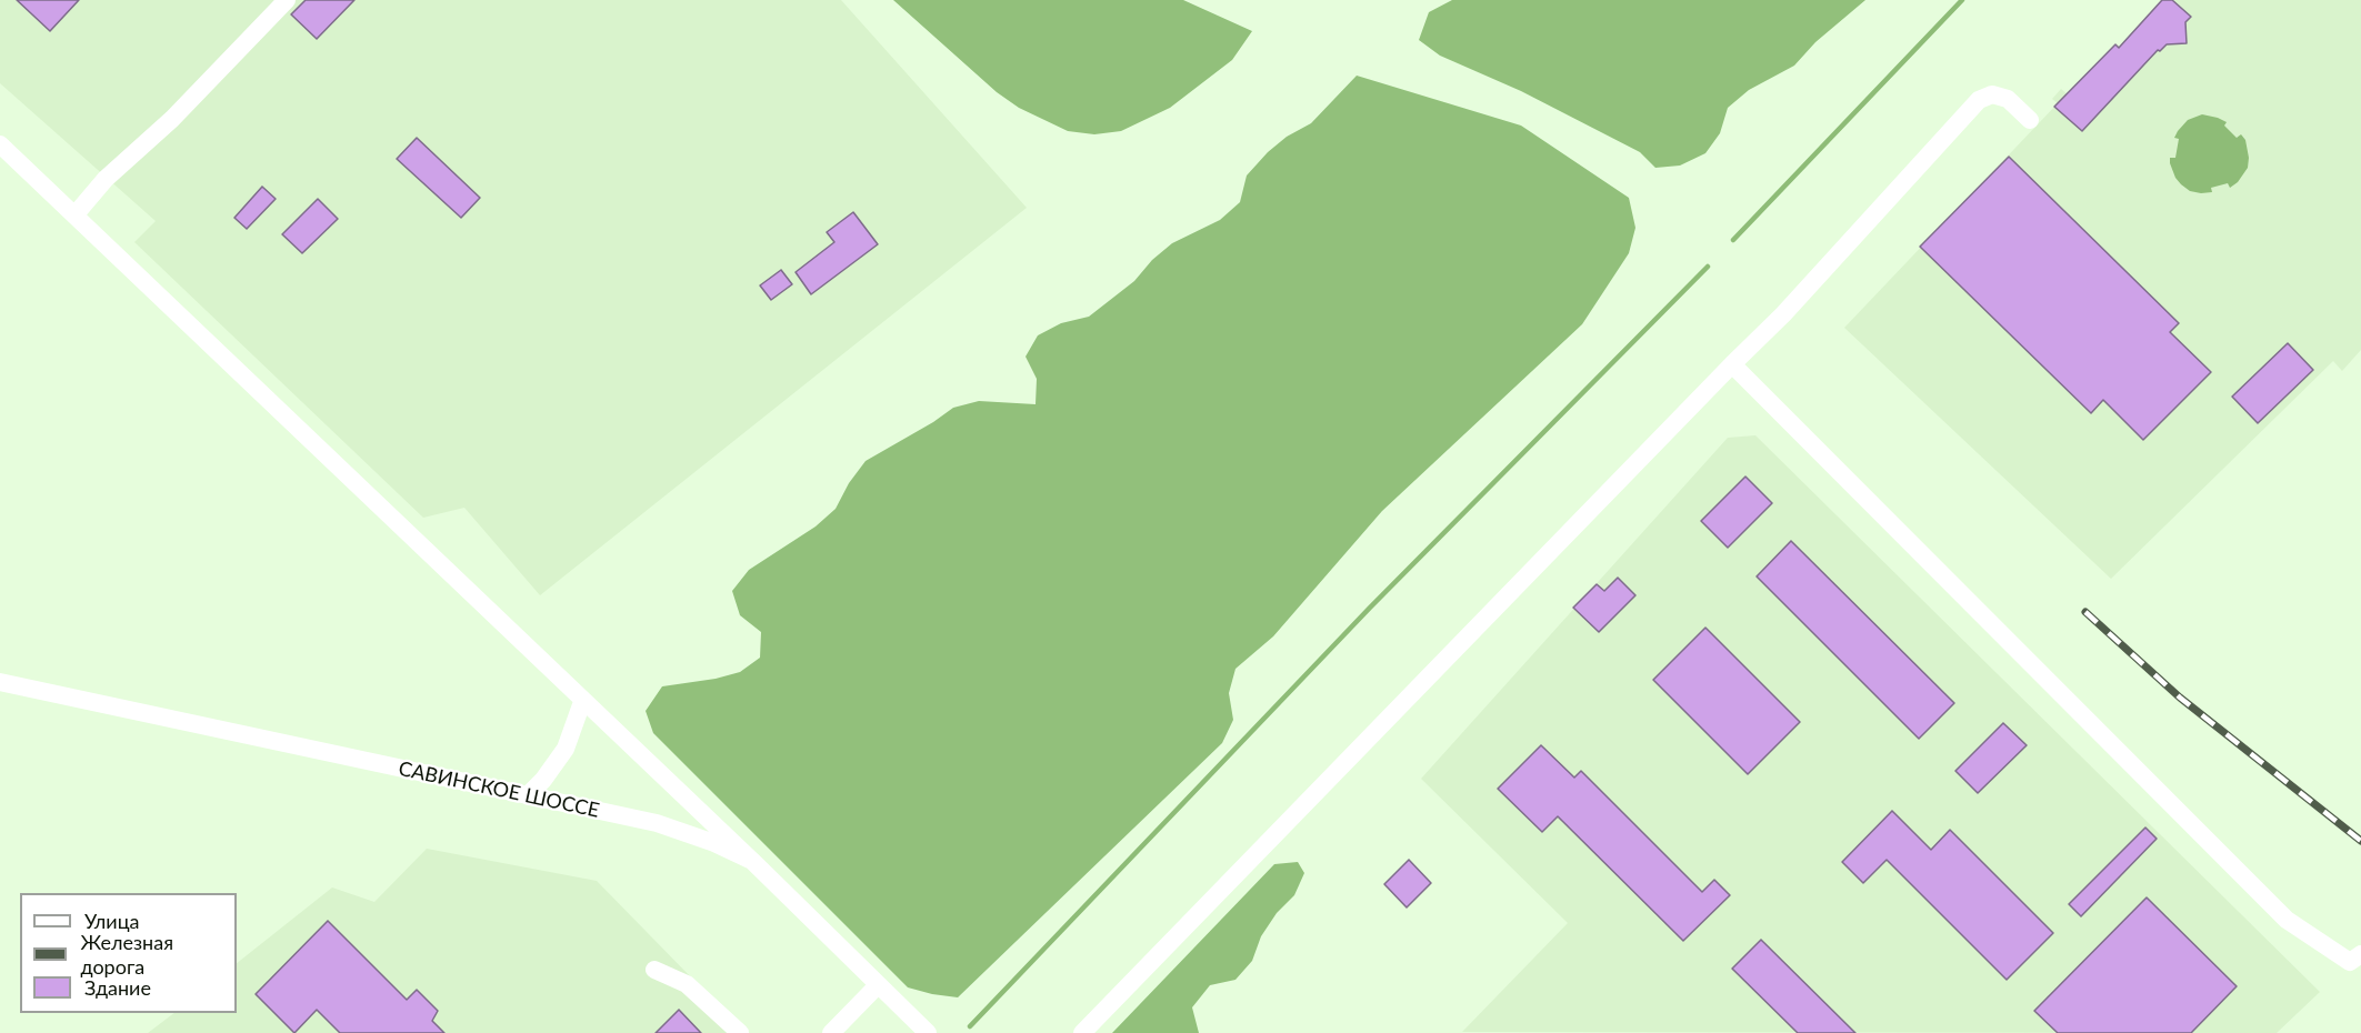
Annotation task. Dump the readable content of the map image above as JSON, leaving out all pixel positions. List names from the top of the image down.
{
  "streets": {
    "street": ["САВИНСКОЕ ШОССЕ"]
  },
  "legend": ["Улица", "Железная дорога", "Здание"]
}
